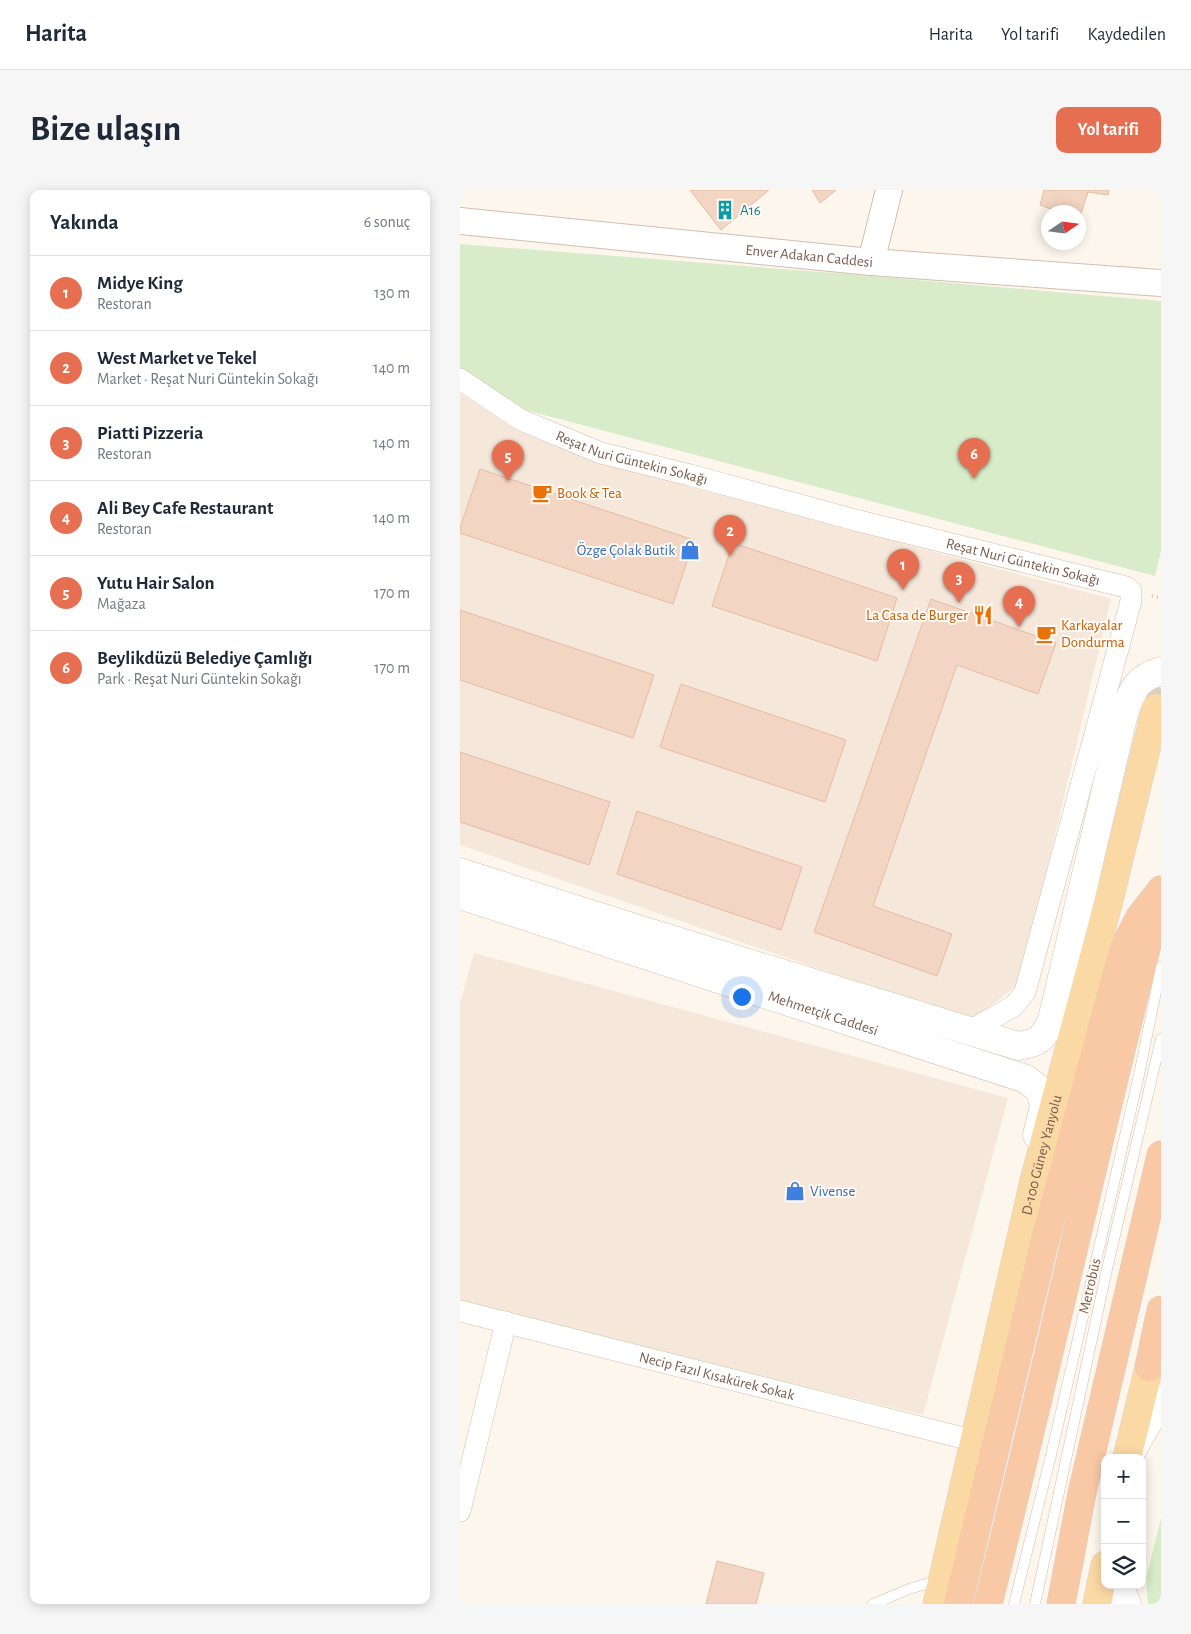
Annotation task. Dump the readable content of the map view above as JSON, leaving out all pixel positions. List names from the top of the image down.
{
  "streets": {
    "main road": ["Mehmetçik Caddesi", "D-100 Güney Yanyolu"],
    "street": ["Enver Adakan Caddesi", "Reşat Nuri Güntekin Sokağı", "Necip Fazıl Kısakürek Sokak"],
    "lane": ["Metrobüs"]
  },
  "crossings": [
    ["Reşat Nuri Güntekin Sokağı", "Mehmetçik Caddesi"],
    ["Mehmetçik Caddesi", "D-100 Güney Yanyolu"],
    ["D-100 Güney Yanyolu", "Necip Fazıl Kısakürek Sokak"]
  ],
  "places": {
    "building": ["A16"],
    "cafe": ["Book & Tea", "Karkayalar Dondurma"],
    "shop": ["Özge Çolak Butik", "Vivense"],
    "restaurant": ["La Casa de Burger"]
  },
  "north": "right",
  "page": {
    "header": "Harita",
    "nav": ["Harita", "Yol tarifi", "Kaydedilen"],
    "buttons": "Yol tarifi",
    "title": "Bize ulaşın",
    "heading": ["Yakında", "6 sonuç"],
    "list": [
      {
        "mark": "1",
        "name": "Midye King",
        "note": "Restoran",
        "value": "130 m"
      },
      {
        "mark": "2",
        "name": "West Market ve Tekel",
        "note": "Market · Reşat Nuri Güntekin Sokağı",
        "value": "140 m"
      },
      {
        "mark": "3",
        "name": "Piatti Pizzeria",
        "note": "Restoran",
        "value": "140 m"
      },
      {
        "mark": "4",
        "name": "Ali Bey Cafe Restaurant",
        "note": "Restoran",
        "value": "140 m"
      },
      {
        "mark": "5",
        "name": "Yutu Hair Salon",
        "note": "Mağaza",
        "value": "170 m"
      },
      {
        "mark": "6",
        "name": "Beylikdüzü Belediye Çamlığı",
        "note": "Park · Reşat Nuri Güntekin Sokağı",
        "value": "170 m"
      }
    ],
    "pins": [
      "6",
      "5",
      "2",
      "1",
      "3",
      "4"
    ],
    "map_buttons": ["+", "−"]
  }
}
